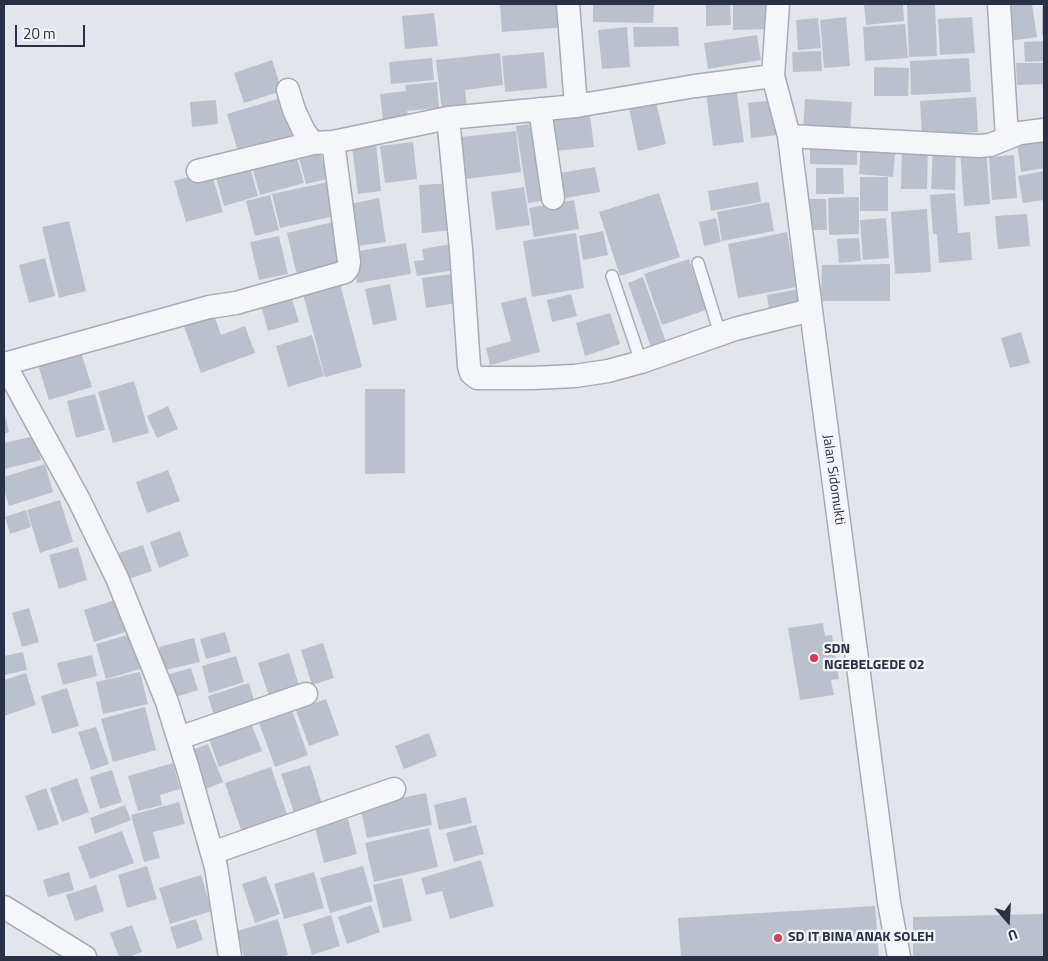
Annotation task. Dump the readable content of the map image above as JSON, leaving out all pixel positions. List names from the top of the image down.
{
  "streets": {
    "street": ["Jalan Sidomukti"]
  },
  "places": ["SDN NGEBELGEDE 02", "SD IT BINA ANAK SOLEH"],
  "scale_bar": "20 m",
  "north": "bottom"
}
